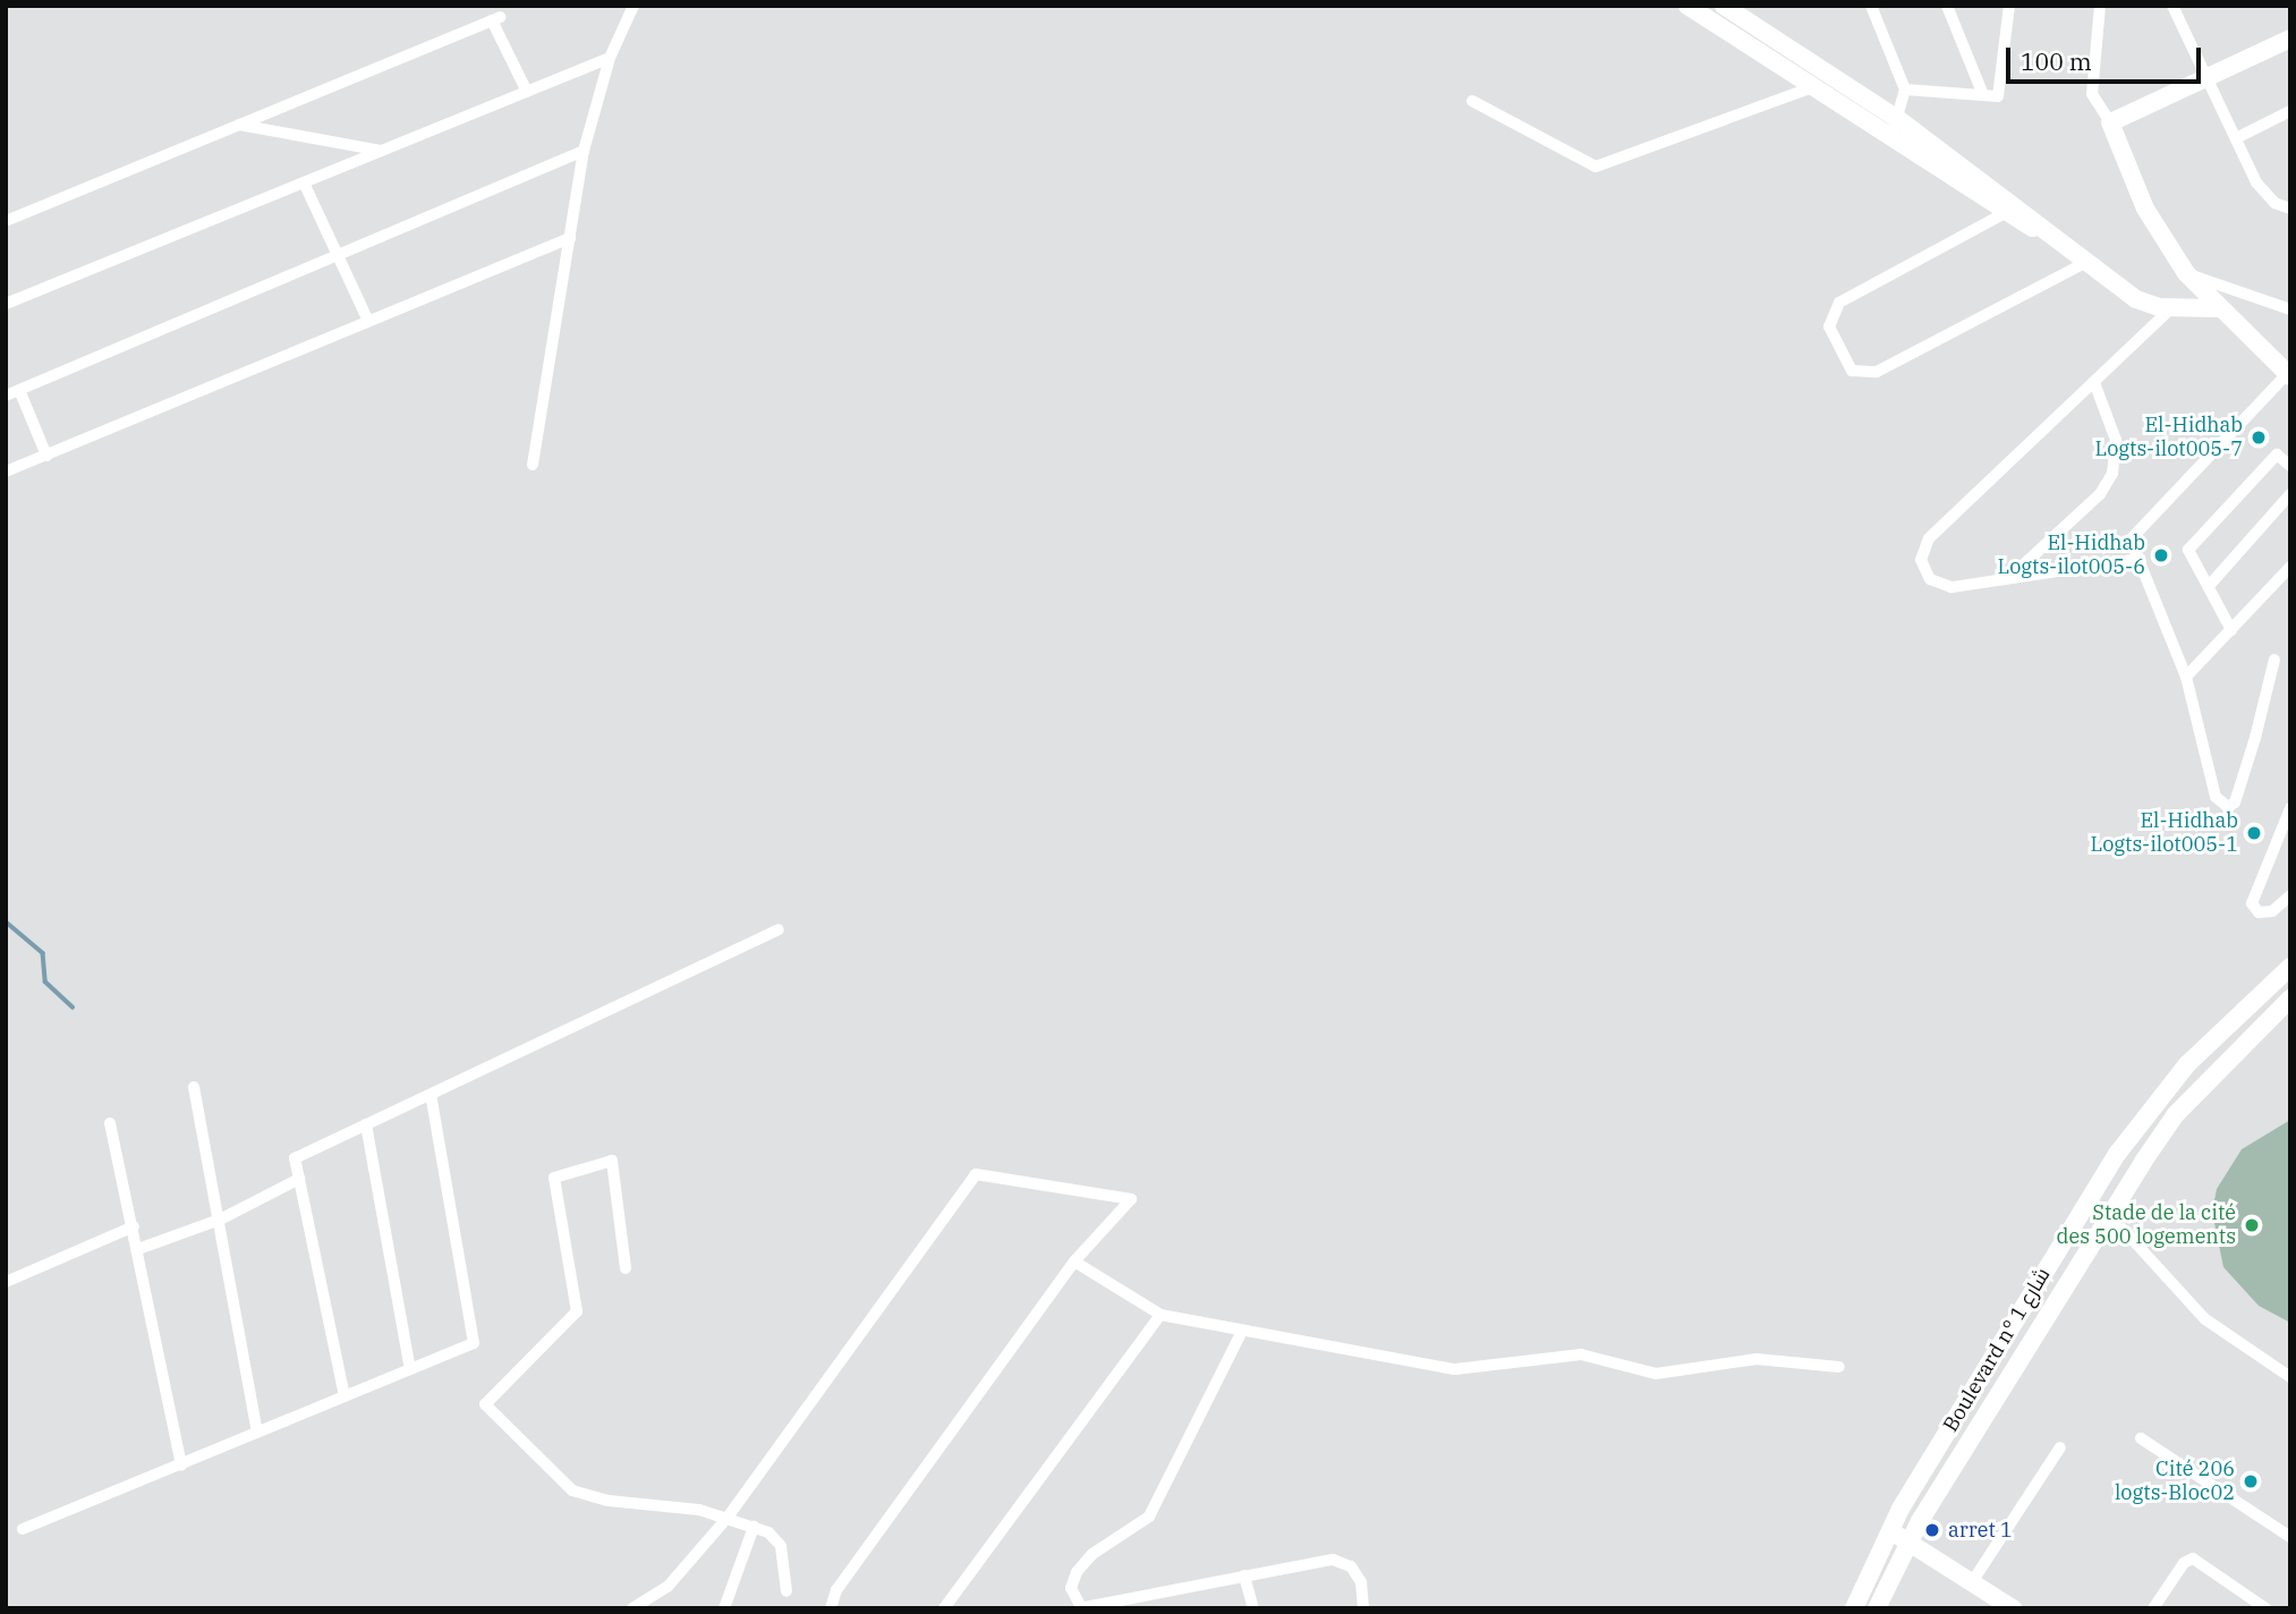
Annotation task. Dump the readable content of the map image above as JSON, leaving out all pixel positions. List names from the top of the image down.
{
  "streets": {
    "street": ["Boulevard n° شارع 1"]
  },
  "places": [
    "El-Hidhab Logts-ilot005-7",
    "El-Hidhab Logts-ilot005-6",
    "El-Hidhab Logts-ilot005-1",
    "Stade de la cité des 500 logements",
    "Cité 206 logts-Bloc02",
    "arret 1"
  ],
  "scale_bar": "100 m"
}
